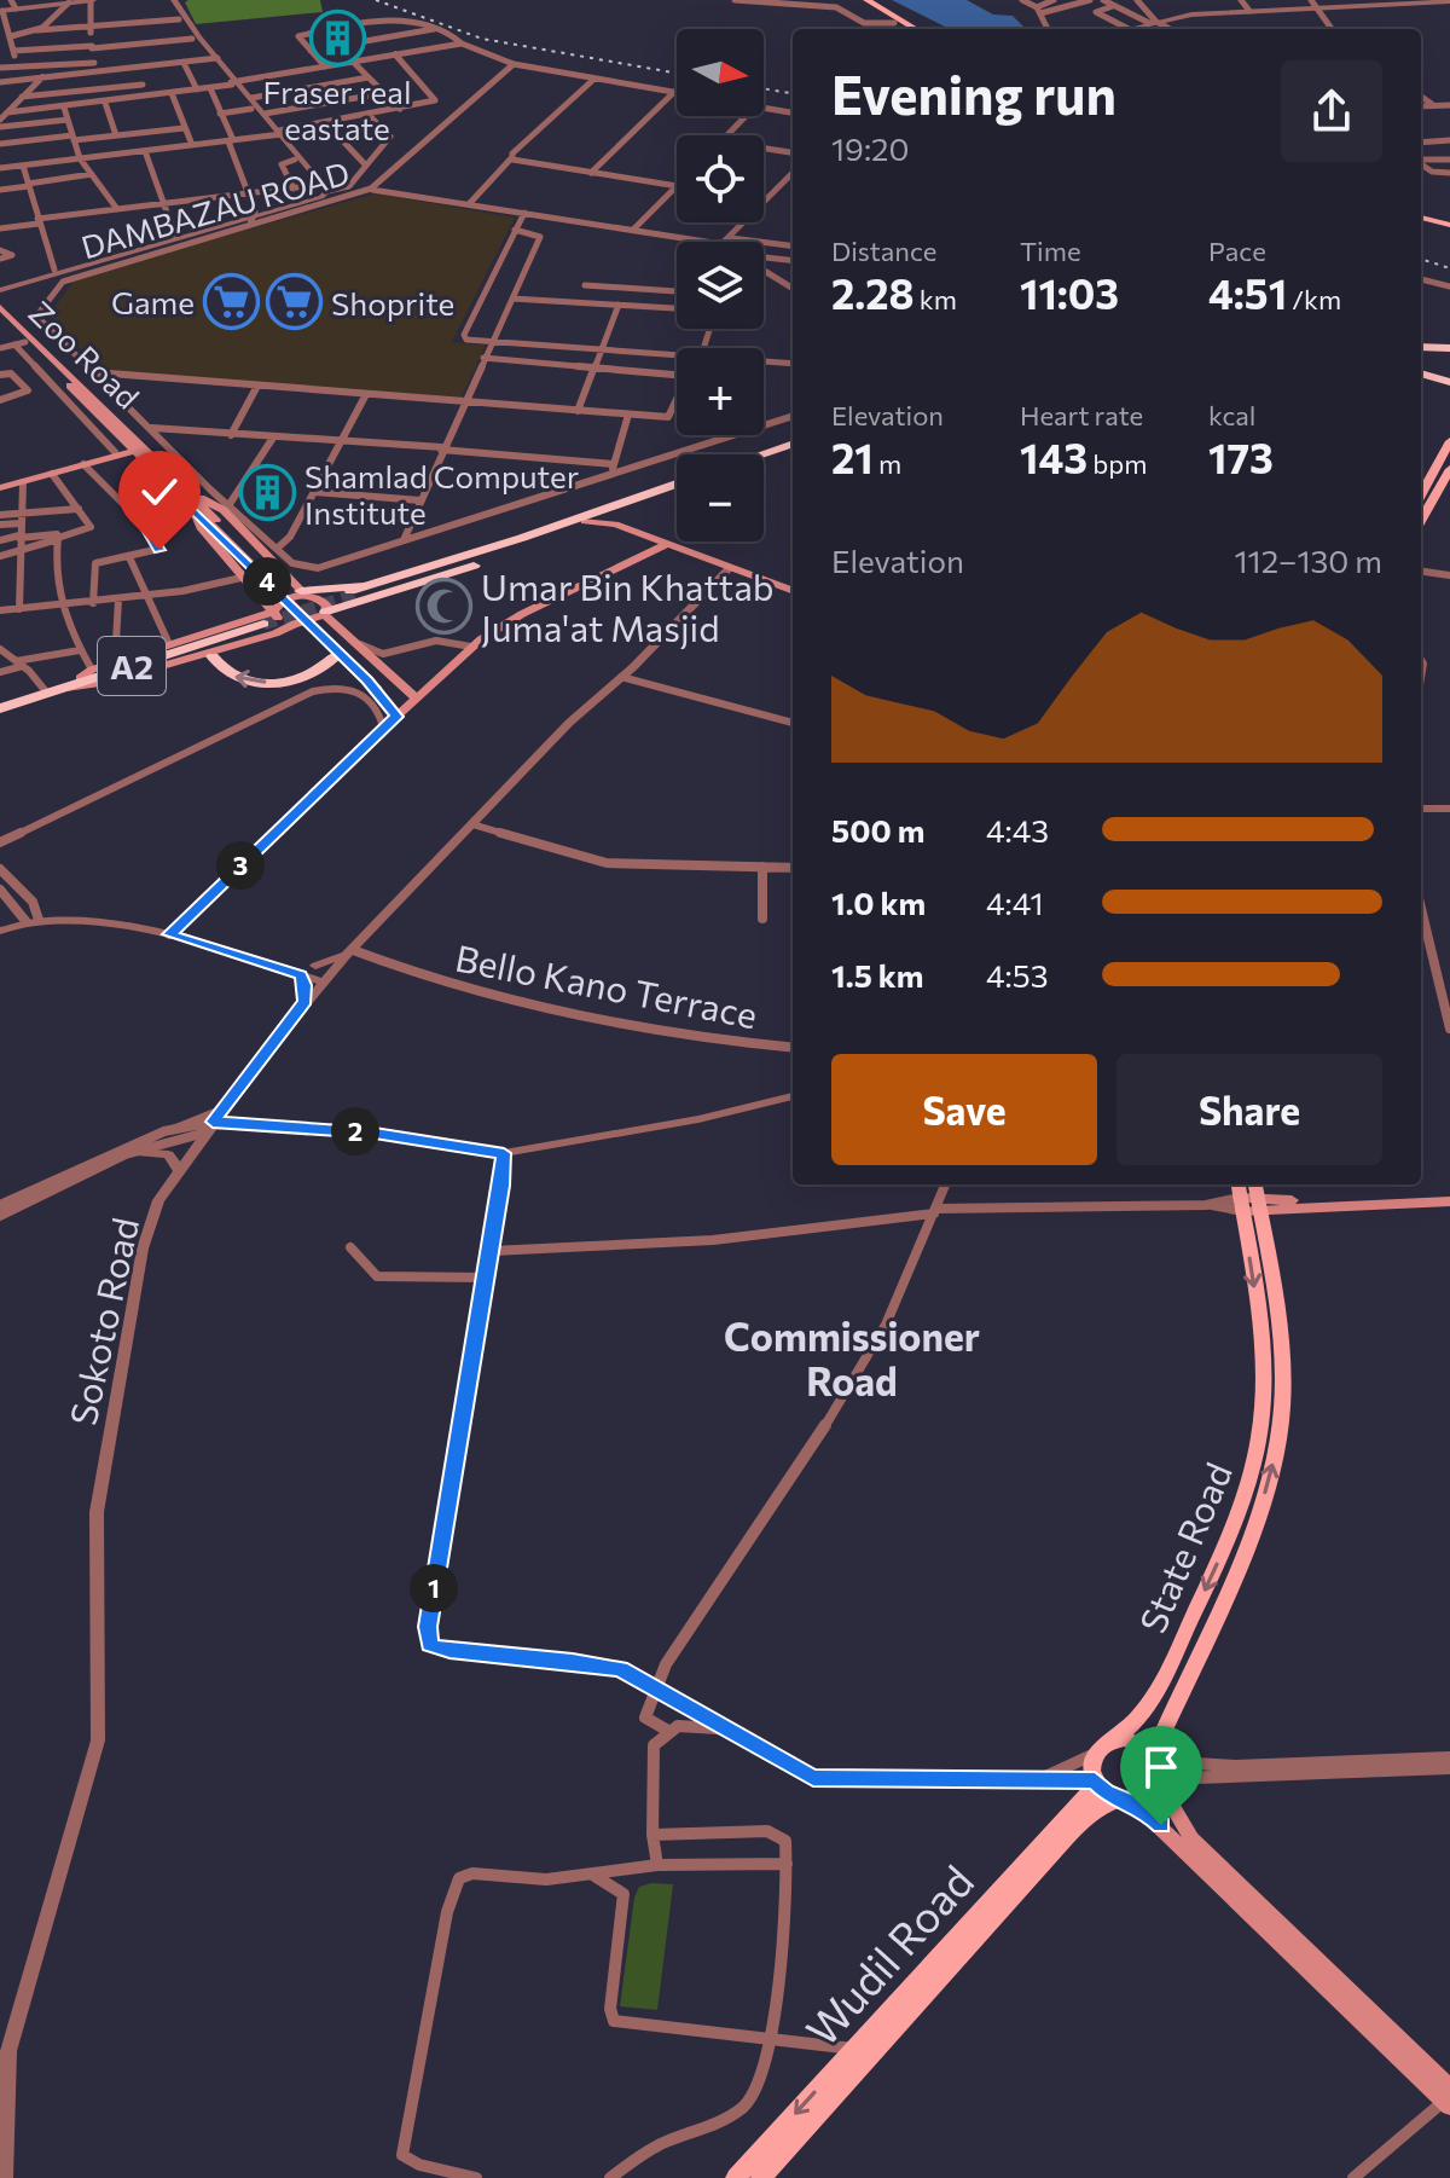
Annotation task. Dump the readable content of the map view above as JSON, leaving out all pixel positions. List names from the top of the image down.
{
  "streets": {
    "highway": ["A2"],
    "main road": ["Zoo Road", "State Road", "Wudil Road"],
    "street": ["DAMBAZAU ROAD", "Bello Kano Terrace", "Sokoto Road"]
  },
  "crossings": [
    ["Bello Kano Terrace", "Sokoto Road"],
    ["State Road", "Wudil Road"]
  ],
  "districts": ["Commissioner Road"],
  "places": {
    "building": ["Fraser real eastate", "Shamlad Computer Institute"],
    "supermarket": ["Game", "Shoprite"],
    "mosque": ["Umar Bin Khattab Juma'at Masjid"]
  },
  "north": "right",
  "page": {
    "map_buttons": ["+", "−"],
    "heading": ["Evening run", "19:20"],
    "stats": [
      ["Distance", "2.28 km"],
      ["Time", "11:03"],
      ["Pace", "4:51 /km"],
      ["Elevation", "21 m"],
      ["Heart rate", "143 bpm"],
      ["kcal", "173"]
    ],
    "chart": ["Elevation", "112–130 m"],
    "pins": [
      "4",
      "3",
      "2",
      "1"
    ],
    "list": [
      {
        "name": "500 m",
        "note": "4:43"
      },
      {
        "name": "1.0 km",
        "note": "4:41"
      },
      {
        "name": "1.5 km",
        "note": "4:53"
      }
    ],
    "buttons": ["Save", "Share"]
  }
}
